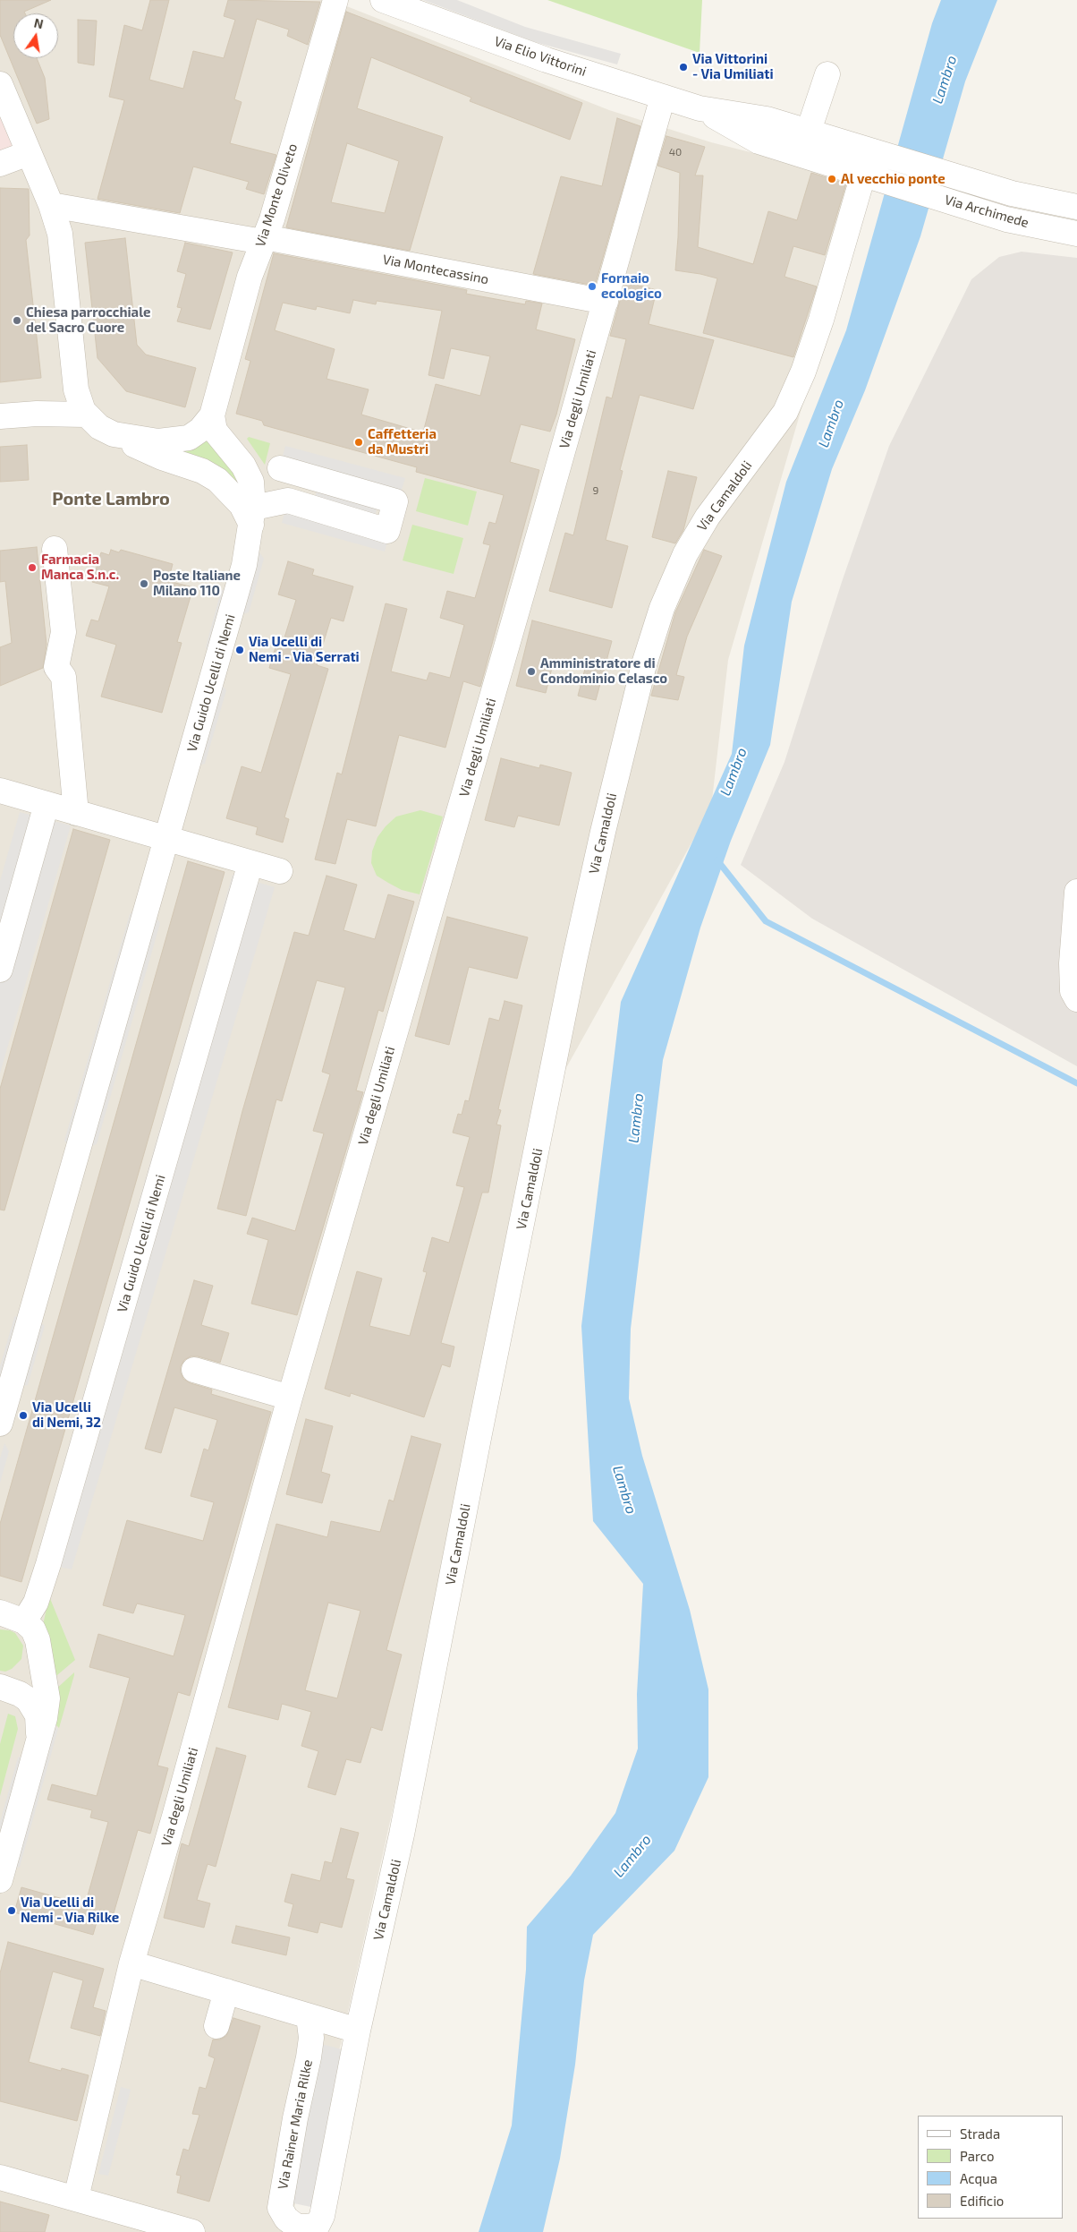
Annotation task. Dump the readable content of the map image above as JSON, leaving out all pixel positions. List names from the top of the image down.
{
  "streets": {
    "street": [
      "Via Elio Vittorini",
      "Via Monte Oliveto",
      "Via Archimede",
      "Via Montecassino",
      "Via degli Umiliati",
      "Via Camaldoli",
      "Via Guido Ucelli di Nemi",
      "Via Rainer Maria Rilke"
    ]
  },
  "crossings": [
    ["Via Elio Vittorini", "Via Archimede"],
    ["Via Elio Vittorini", "Via degli Umiliati"],
    ["Via Elio Vittorini", "Via Camaldoli"],
    ["Via Monte Oliveto", "Via Montecassino"],
    ["Via Monte Oliveto", "Via Guido Ucelli di Nemi"],
    ["Via Archimede", "Via Camaldoli"],
    ["Via Montecassino", "Via degli Umiliati"],
    ["Via Camaldoli", "Via Rainer Maria Rilke"]
  ],
  "districts": ["Ponte Lambro"],
  "water": ["Lambro"],
  "places": [
    "Via Vittorini - Via Umiliati",
    "Al vecchio ponte",
    "Fornaio ecologico",
    "Chiesa parrocchiale del Sacro Cuore",
    "Caffetteria da Mustri",
    "Farmacia Manca S.n.c.",
    "Poste Italiane Milano 110",
    "Via Ucelli di Nemi - Via Serrati",
    "Amministratore di Condominio Celasco",
    "Via Ucelli di Nemi, 32",
    "Via Ucelli di Nemi - Via Rilke"
  ],
  "house_numbers": ["40", "9"],
  "legend": [
    "Strada",
    "Parco",
    "Acqua",
    "Edificio"
  ],
  "north": "top"
}
